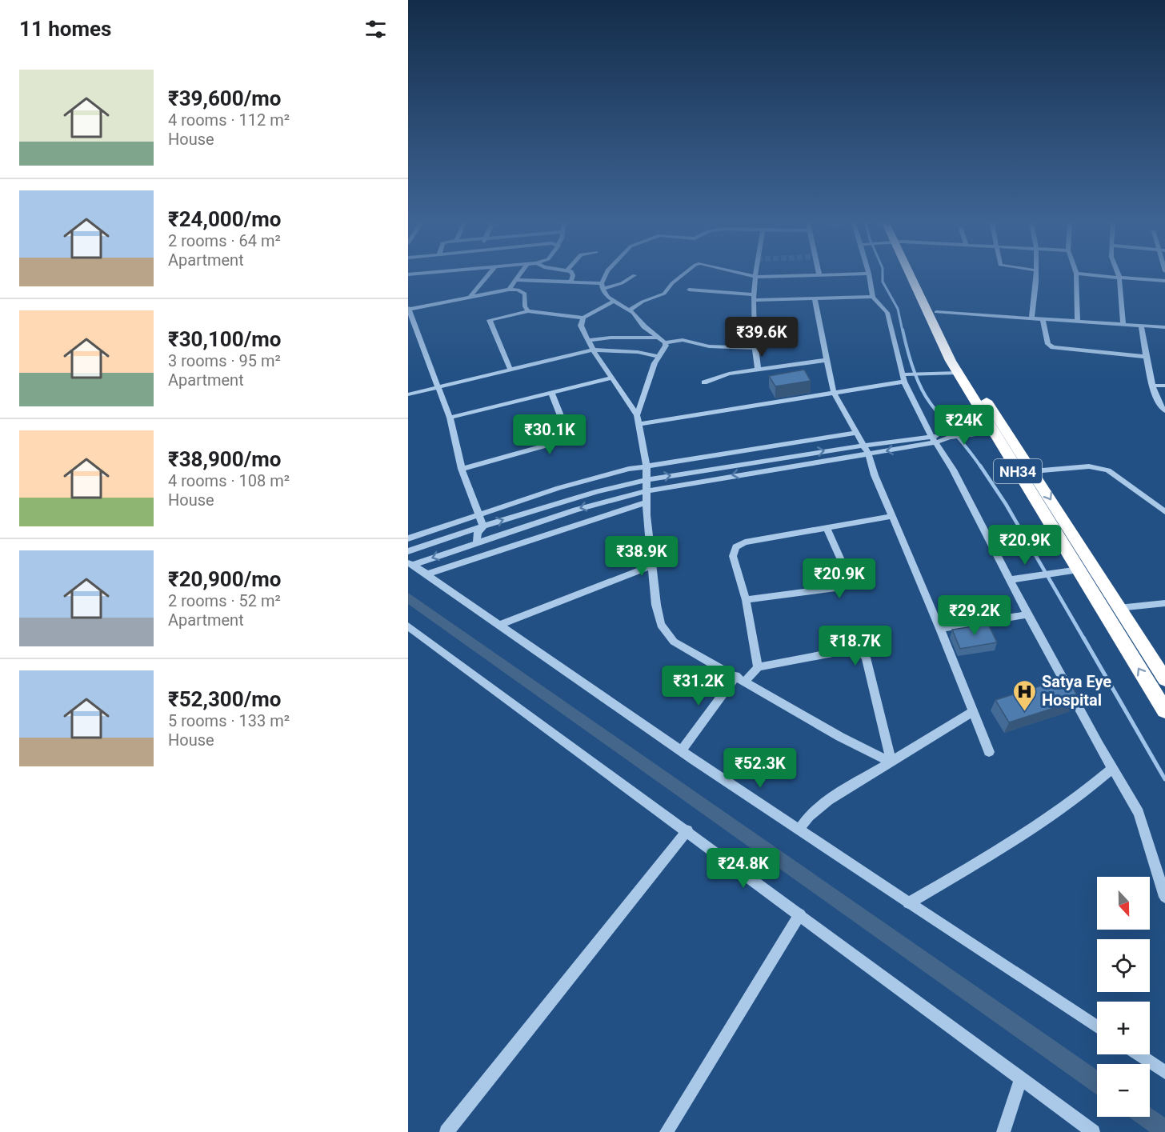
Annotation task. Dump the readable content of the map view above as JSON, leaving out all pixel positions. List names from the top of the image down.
{
  "streets": {
    "highway": ["NH34"]
  },
  "places": {
    "hospital": ["Satya Eye Hospital"]
  },
  "north": "bottom",
  "page": {
    "heading": "11 homes",
    "list": [
      {
        "name": "₹39,600/mo",
        "note": "4 rooms · 112 m² · House"
      },
      {
        "name": "₹24,000/mo",
        "note": "2 rooms · 64 m² · Apartment"
      },
      {
        "name": "₹30,100/mo",
        "note": "3 rooms · 95 m² · Apartment"
      },
      {
        "name": "₹38,900/mo",
        "note": "4 rooms · 108 m² · House"
      },
      {
        "name": "₹20,900/mo",
        "note": "2 rooms · 52 m² · Apartment"
      },
      {
        "name": "₹52,300/mo",
        "note": "5 rooms · 133 m² · House"
      }
    ],
    "price": [
      "₹39.6K",
      "₹24K",
      "₹30.1K",
      "₹20.9K",
      "₹38.9K",
      "₹20.9K",
      "₹29.2K",
      "₹18.7K",
      "₹31.2K",
      "₹52.3K",
      "₹24.8K"
    ],
    "map_buttons": ["+", "−"]
  }
}
